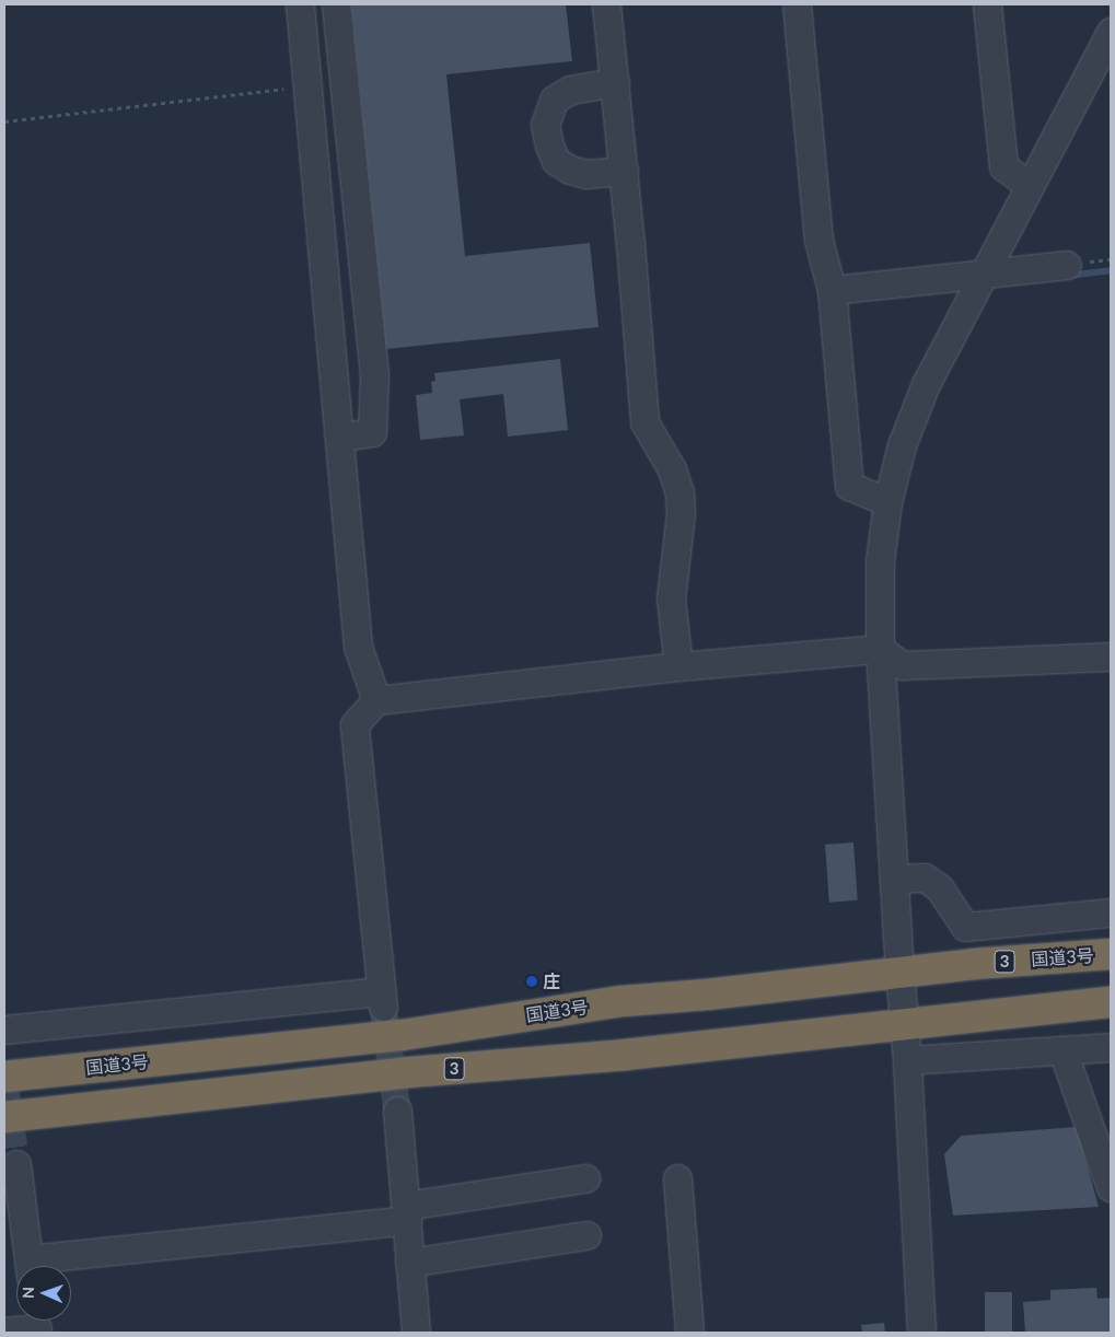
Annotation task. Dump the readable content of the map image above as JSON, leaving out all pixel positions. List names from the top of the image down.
{
  "streets": {
    "highway": ["国道3号", "3"]
  },
  "places": ["庄"],
  "north": "left"
}
